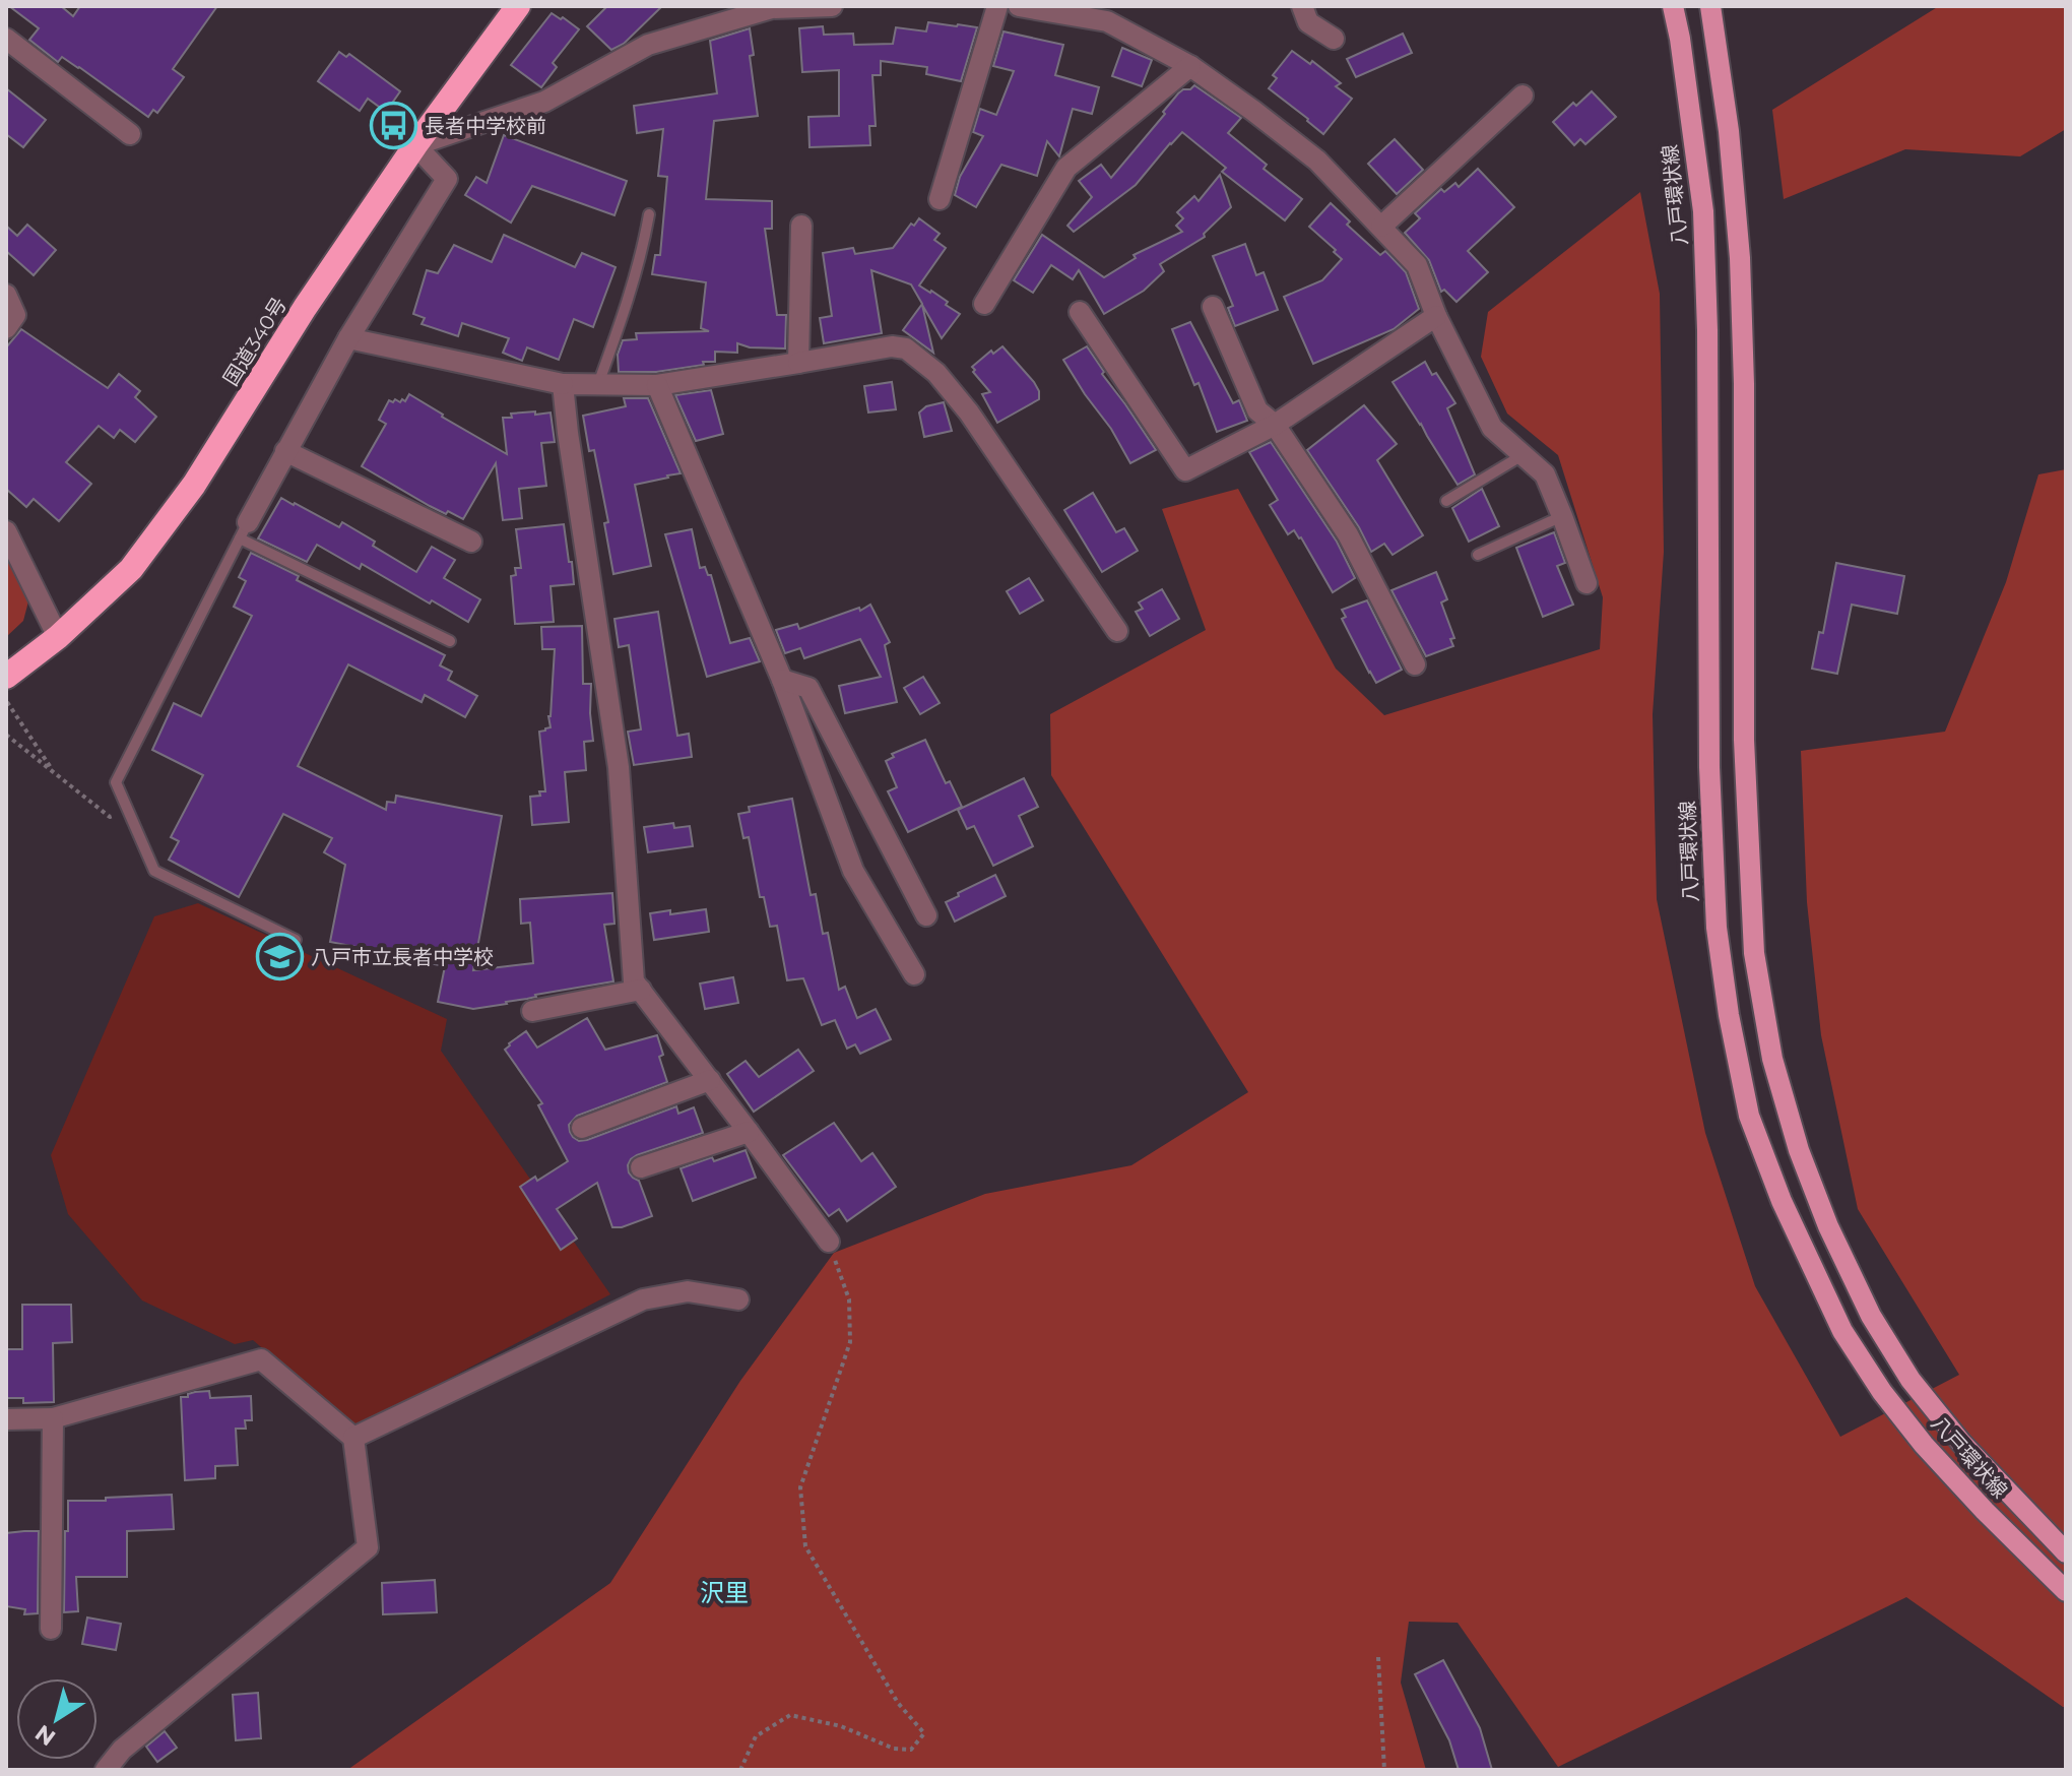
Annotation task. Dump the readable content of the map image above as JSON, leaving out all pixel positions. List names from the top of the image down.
{
  "streets": {
    "highway": ["国道340号"],
    "main road": ["八戸環状線"]
  },
  "districts": ["沢里"],
  "places": {
    "bus stop": ["長者中学校前"],
    "school or university": ["八戸市立長者中学校"]
  },
  "north": "bottom left"
}
